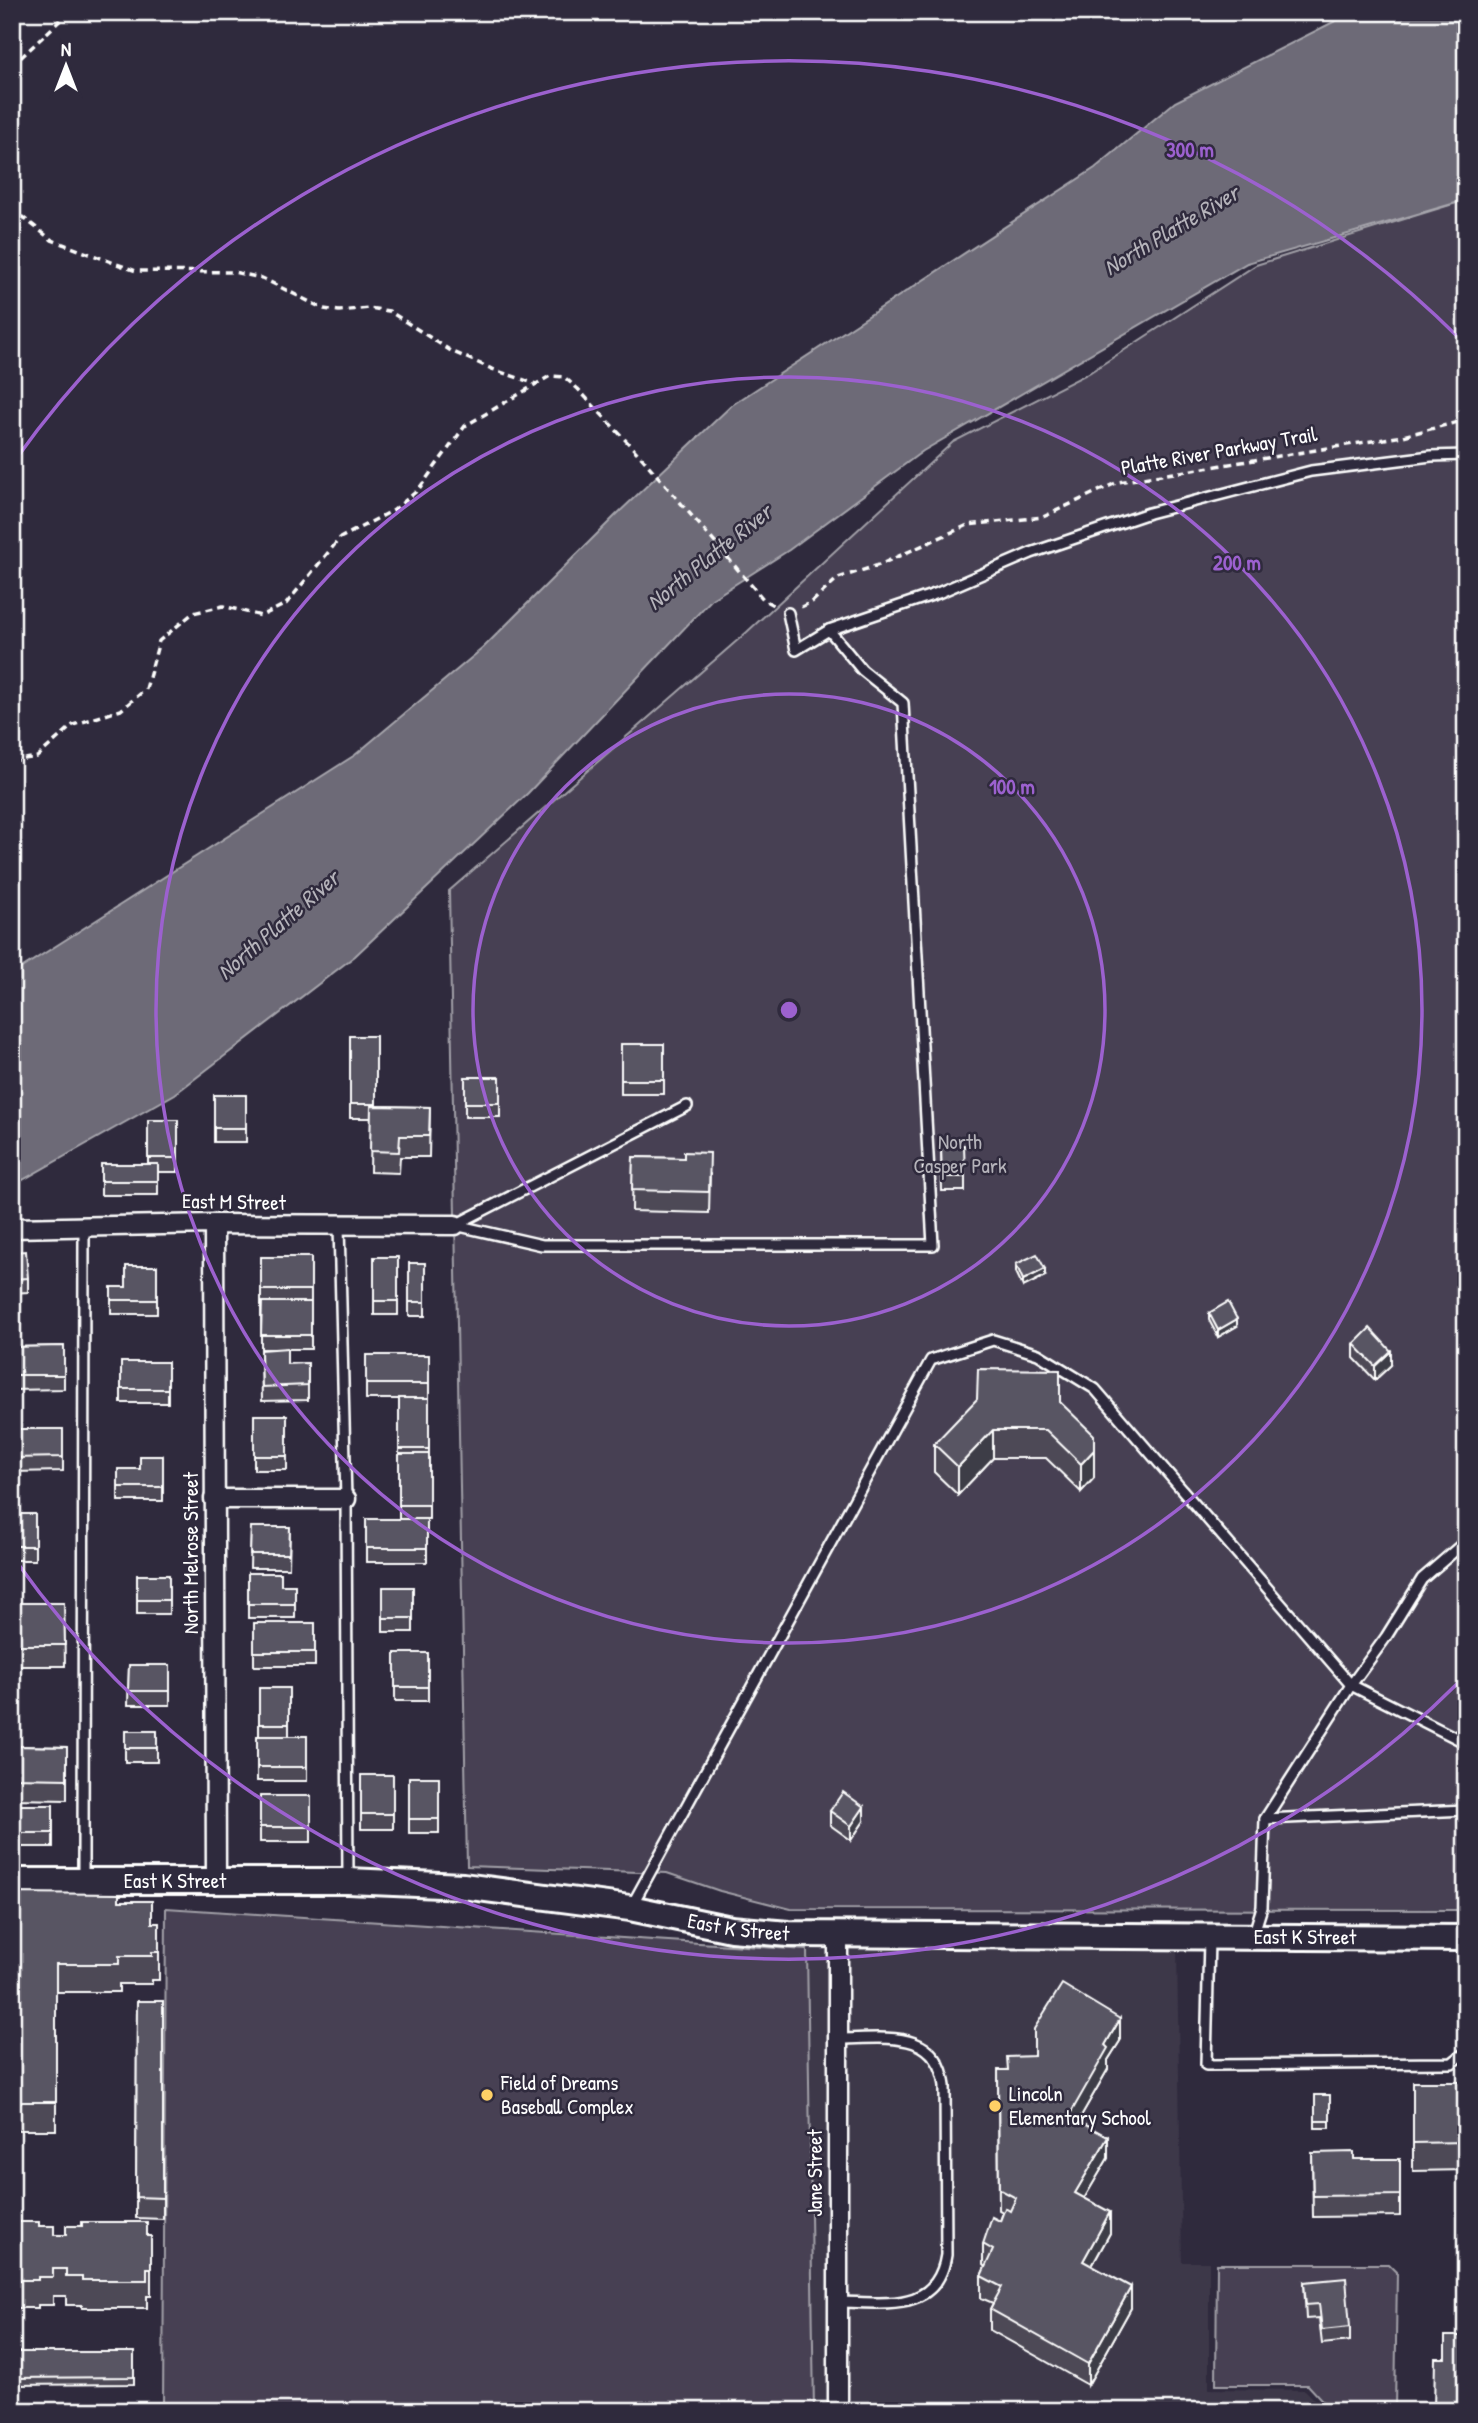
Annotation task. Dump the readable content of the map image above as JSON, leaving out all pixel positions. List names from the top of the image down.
{
  "streets": {
    "street": [
      "East M Street",
      "North Melrose Street",
      "East K Street",
      "Jane Street"
    ],
    "path": ["Platte River Parkway Trail"]
  },
  "crossings": [
    ["East M Street", "North Melrose Street"],
    ["North Melrose Street", "East K Street"],
    ["East K Street", "Jane Street"]
  ],
  "water": ["North Platte River"],
  "parks": ["North Casper Park"],
  "places": ["Field of Dreams Baseball Complex", "Lincoln Elementary School"],
  "north": "top",
  "rings": ["300 m", "200 m", "100 m"]
}
